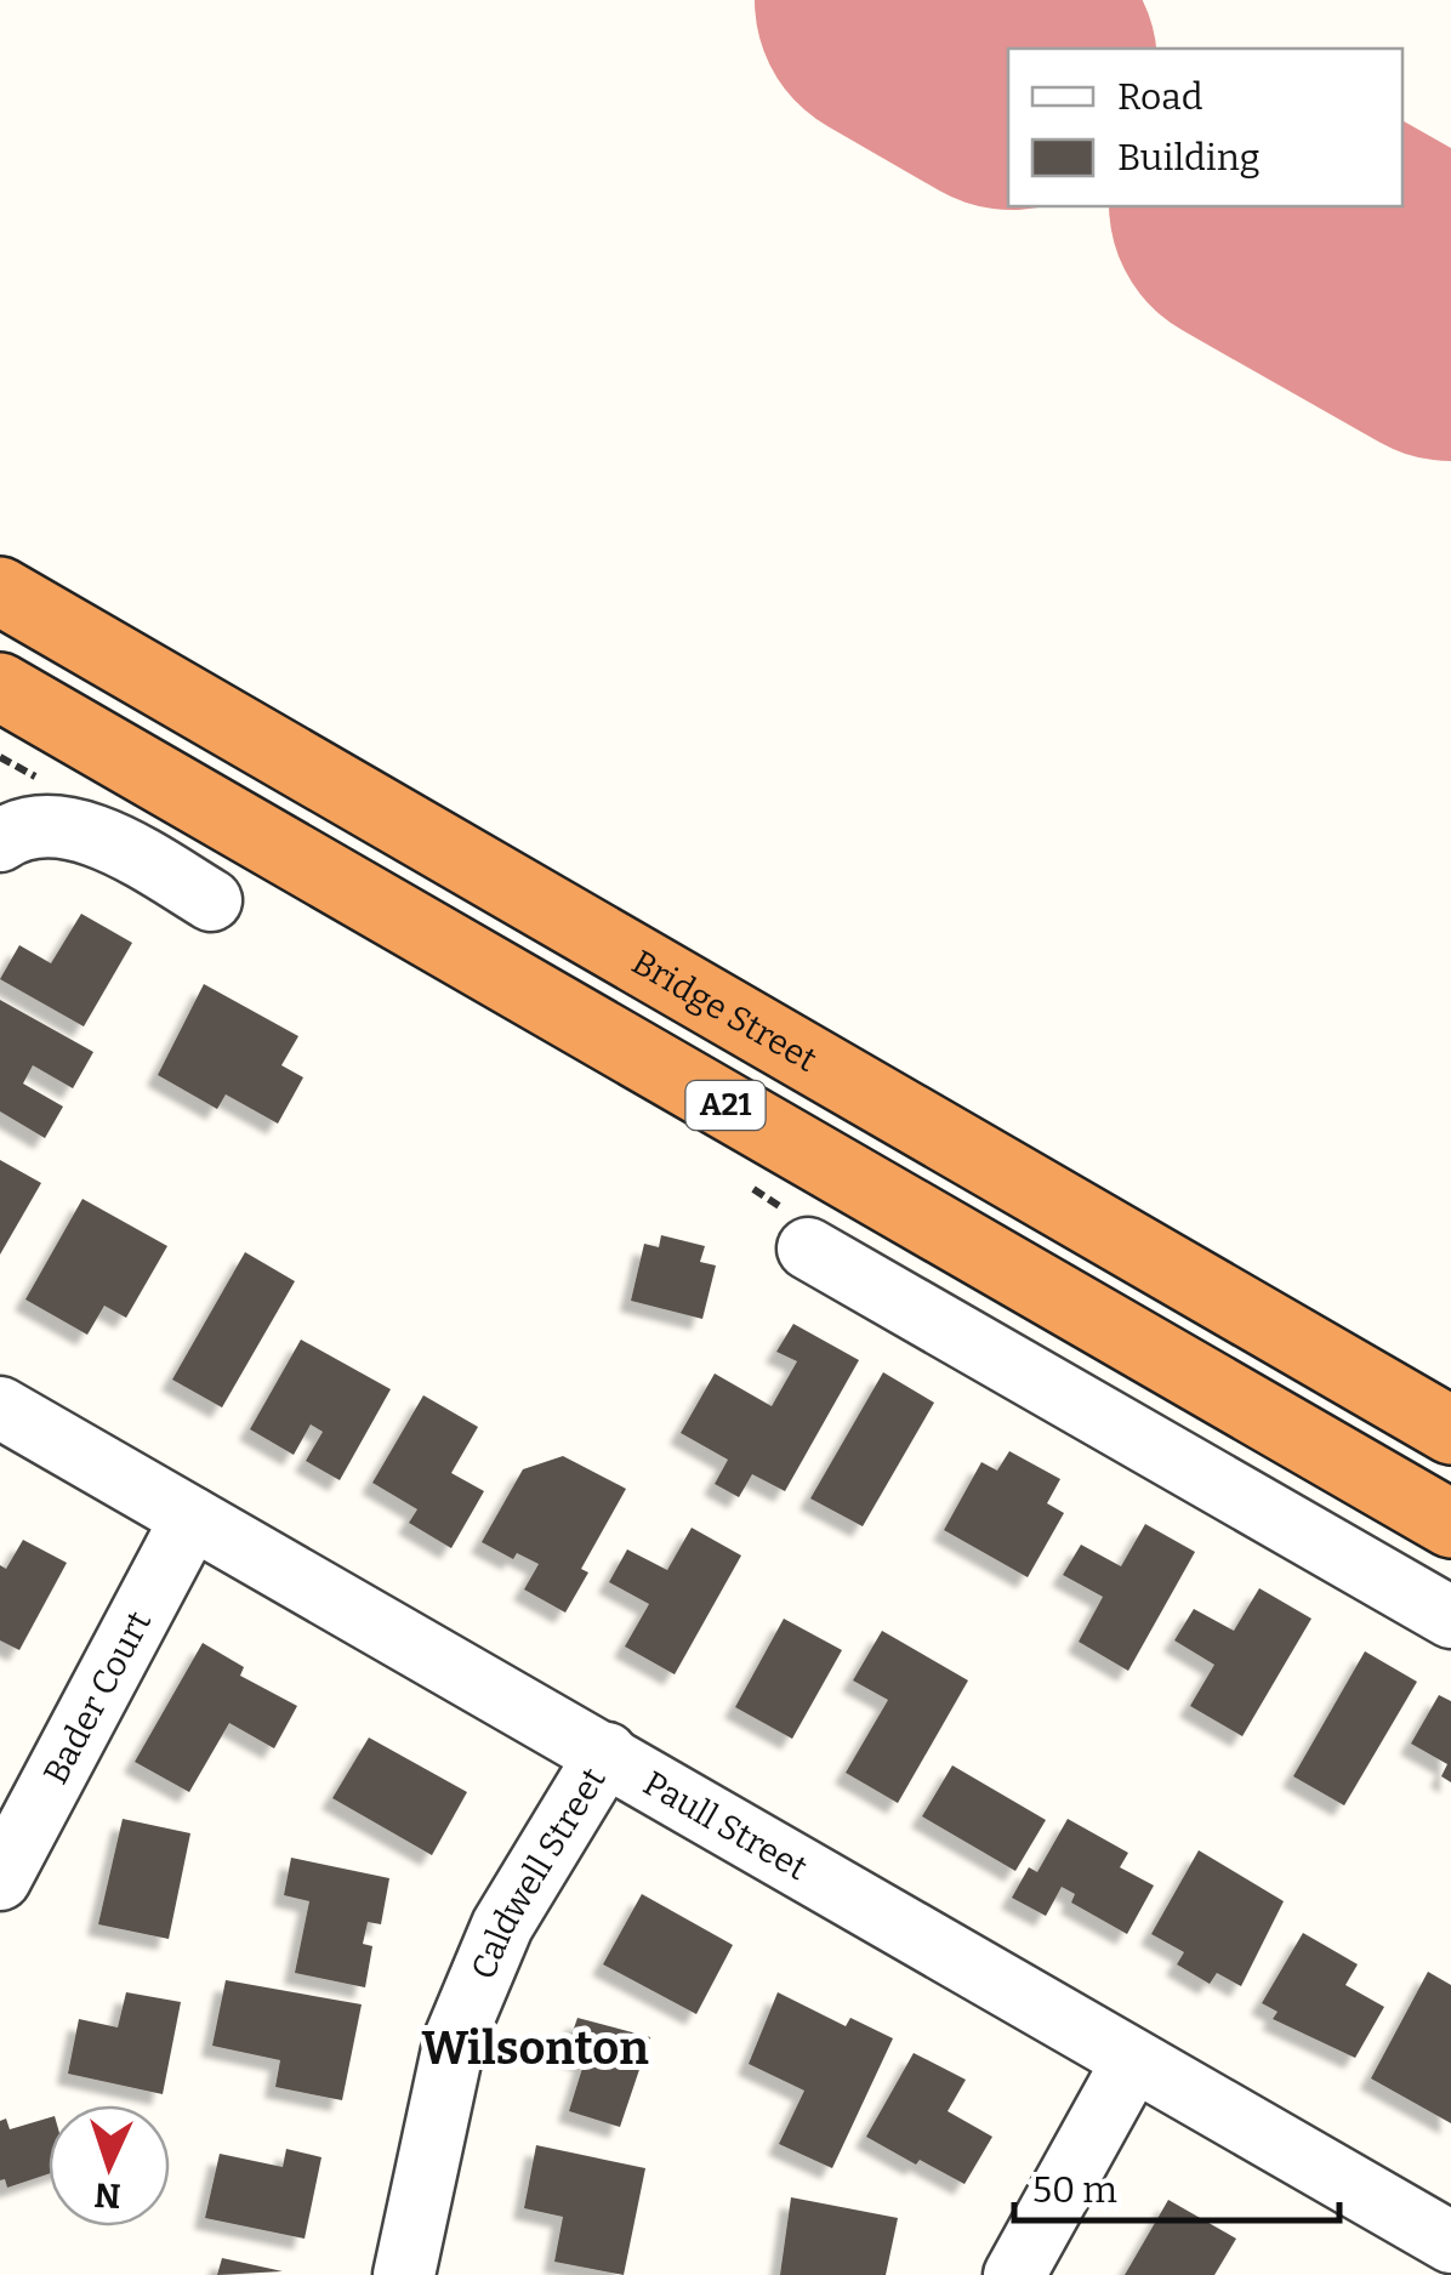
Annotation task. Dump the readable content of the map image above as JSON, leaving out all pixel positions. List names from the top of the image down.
{
  "streets": {
    "highway": ["Bridge Street", "A21"],
    "street": ["Bader Court", "Paull Street", "Caldwell Street"]
  },
  "crossings": [
    ["Bader Court", "Paull Street"],
    ["Paull Street", "Caldwell Street"]
  ],
  "districts": ["Wilsonton"],
  "legend": ["Road", "Building"],
  "scale_bar": "50 m",
  "north": "bottom"
}
